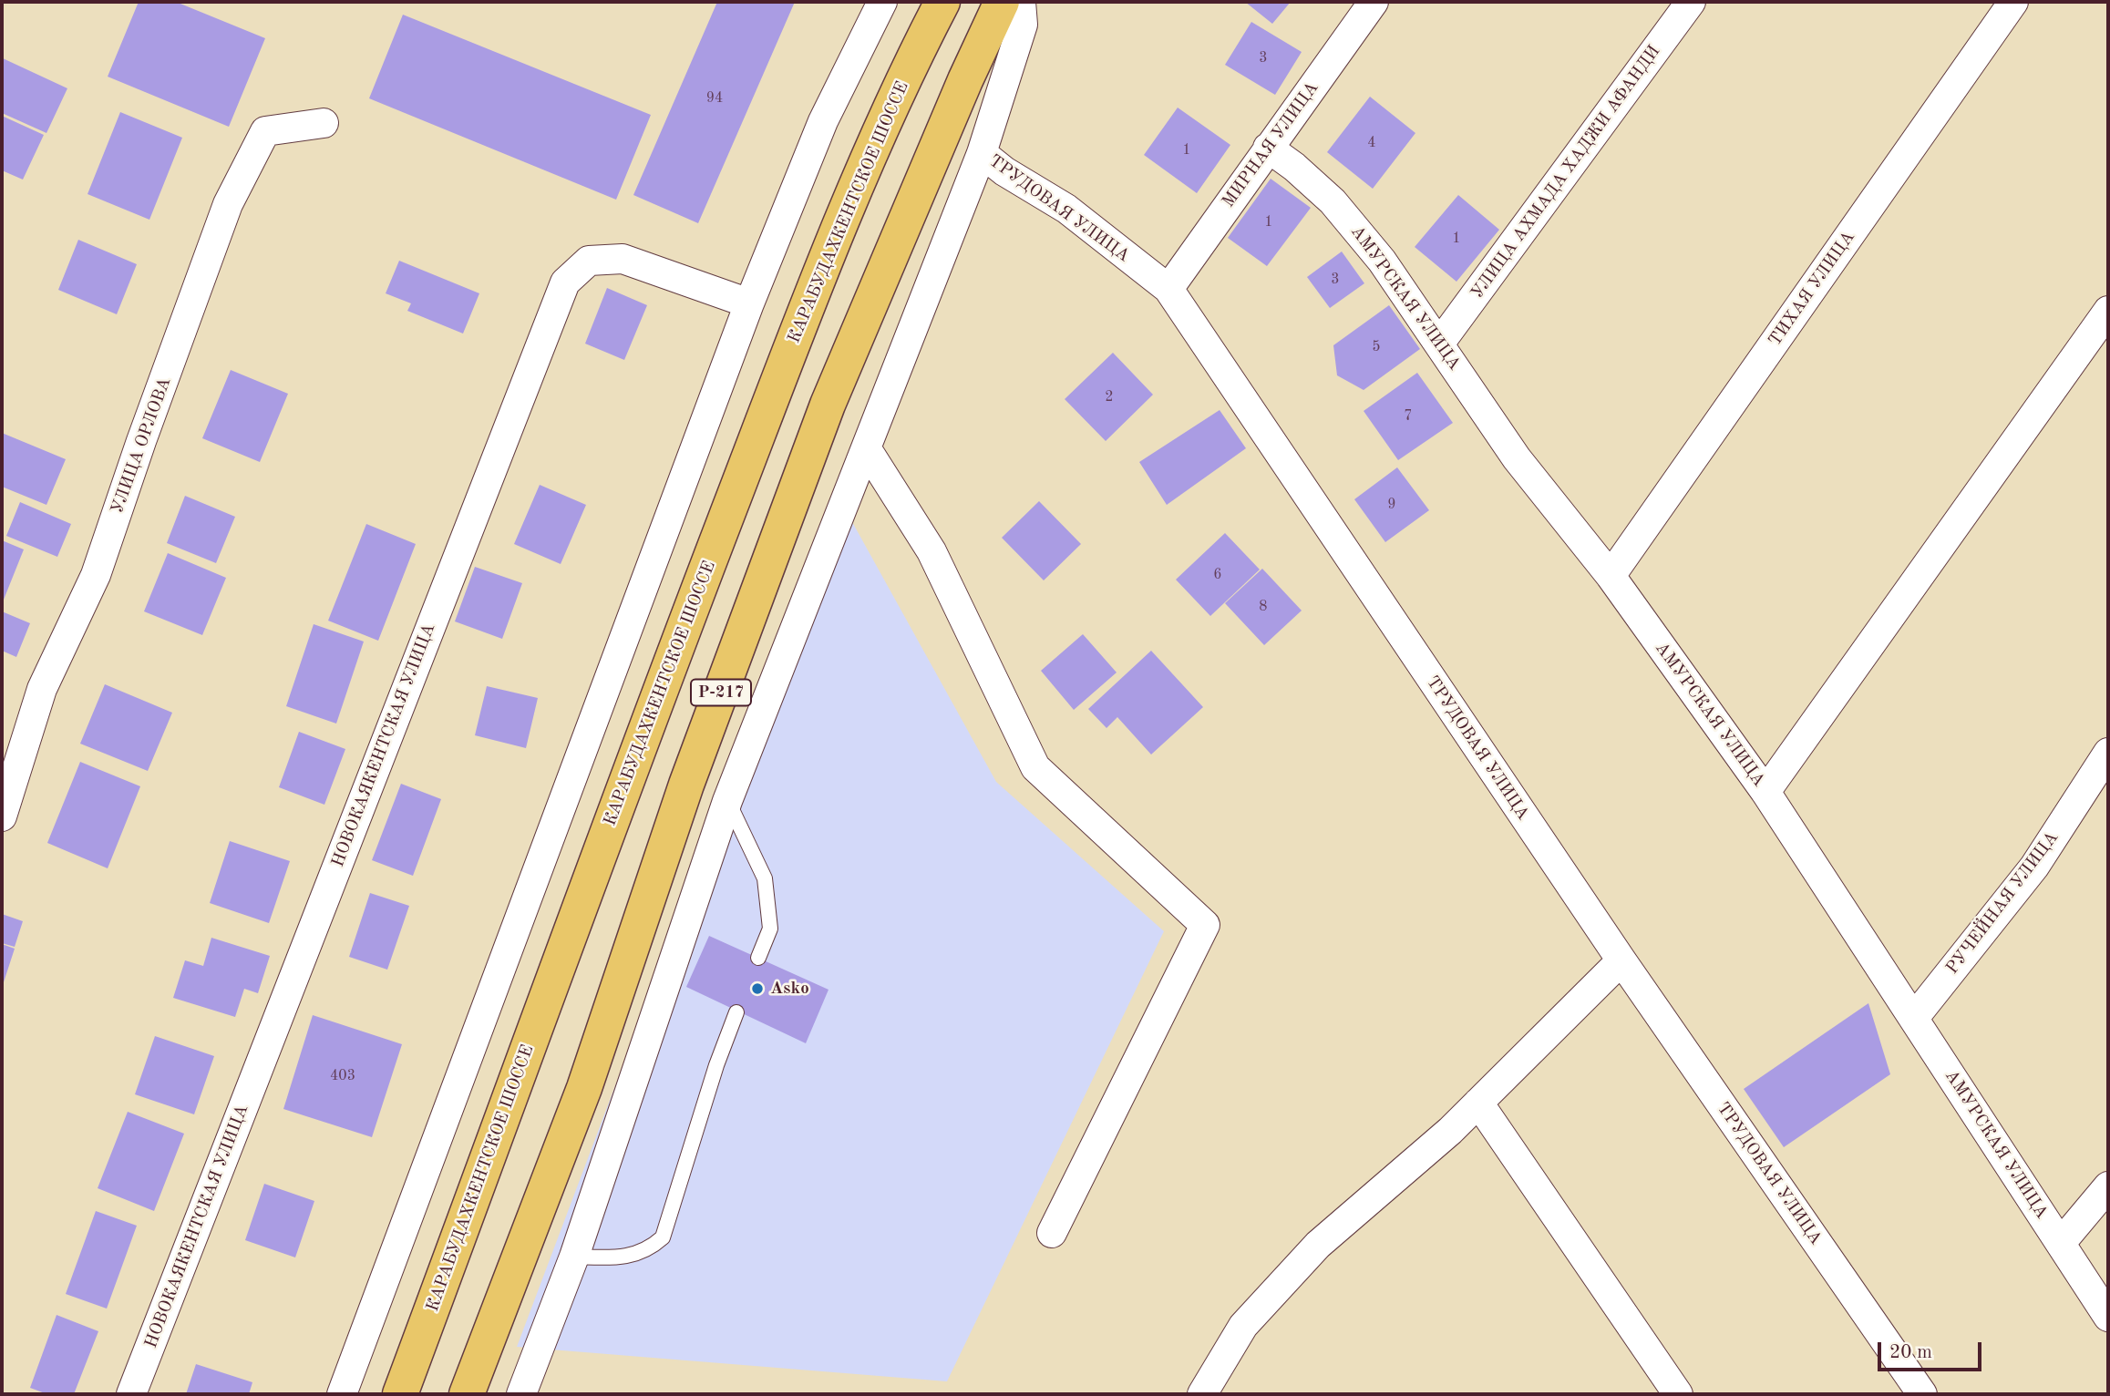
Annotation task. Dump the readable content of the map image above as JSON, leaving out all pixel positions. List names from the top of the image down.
{
  "streets": {
    "highway": ["КАРАБУДАХКЕНТСКОЕ ШОССЕ", "Р-217"],
    "street": [
      "МИРНАЯ УЛИЦА",
      "УЛИЦА АХМАДА ХАДЖИ АФАНДИ",
      "ТРУДОВАЯ УЛИЦА",
      "ТИХАЯ УЛИЦА",
      "АМУРСКАЯ УЛИЦА",
      "УЛИЦА ОРЛОВА",
      "НОВОКАЯКЕНТСКАЯ УЛИЦА",
      "РУЧЕЙНАЯ УЛИЦА"
    ]
  },
  "crossings": [
    ["МИРНАЯ УЛИЦА", "ТРУДОВАЯ УЛИЦА"],
    ["МИРНАЯ УЛИЦА", "АМУРСКАЯ УЛИЦА"],
    ["УЛИЦА АХМАДА ХАДЖИ АФАНДИ", "АМУРСКАЯ УЛИЦА"],
    ["ТИХАЯ УЛИЦА", "АМУРСКАЯ УЛИЦА"],
    ["АМУРСКАЯ УЛИЦА", "РУЧЕЙНАЯ УЛИЦА"]
  ],
  "places": ["Asko"],
  "house_numbers": [
    "3",
    "94",
    "4",
    "1",
    "1",
    "1",
    "3",
    "5",
    "2",
    "7",
    "9",
    "6",
    "8",
    "403"
  ],
  "scale_bar": "20 m"
}
